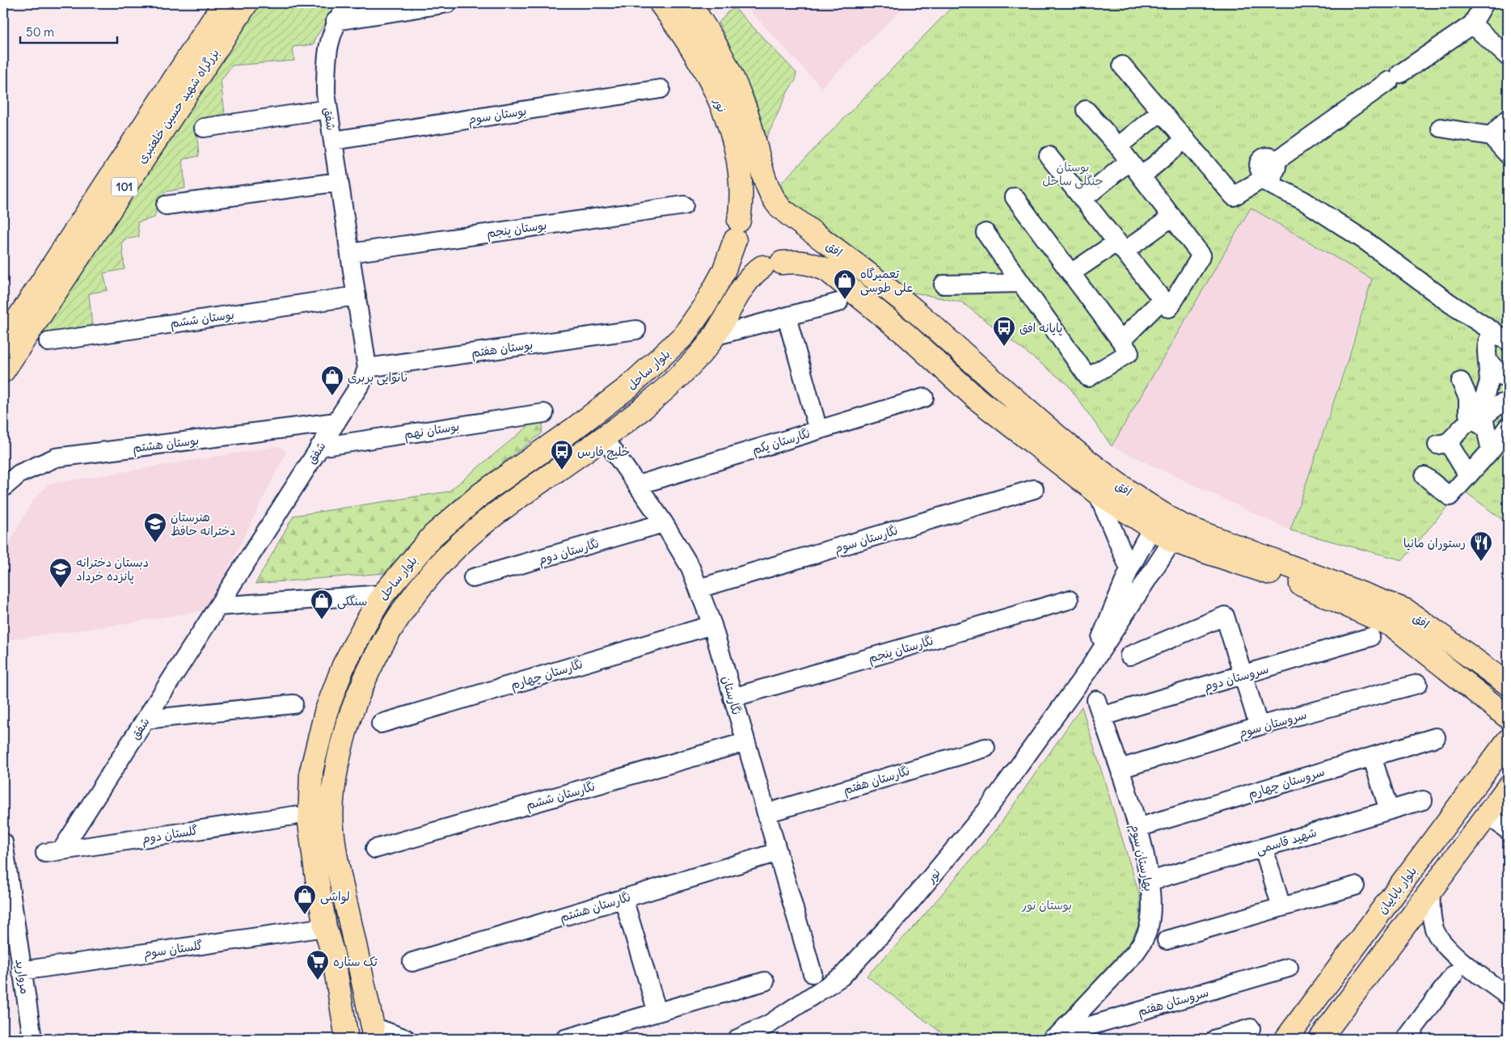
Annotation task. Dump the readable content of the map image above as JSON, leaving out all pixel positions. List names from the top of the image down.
{
  "streets": {
    "main road": [
      "نور",
      "بزرگراه شهید حسین خلعتبری",
      "101",
      "افق",
      "بلوار ساحل",
      "بلوار باباییان"
    ],
    "street": [
      "بوستان سوم",
      "شفق",
      "بوستان پنجم",
      "بوستان ششم",
      "بوستان هفتم",
      "بوستان نهم",
      "نگارستان یکم",
      "بوستان هشتم",
      "نگارستان سوم",
      "نگارستان دوم",
      "نگارستان پنجم",
      "نگارستان چهارم",
      "سروستان دوم",
      "نگارستان",
      "سروستان سوم",
      "نگارستان هفتم",
      "سروستان چهارم",
      "نگارستان ششم",
      "گلستان دوم",
      "شهید قاسمی",
      "بهارستان سوم",
      "نگارستان هشتم",
      "گلستان سوم",
      "مروارید",
      "سروستان هفتم"
    ]
  },
  "crossings": [
    ["نور", "افق"],
    ["نور", "بلوار ساحل"],
    ["بوستان سوم", "شفق"],
    ["شفق", "بوستان پنجم"],
    ["شفق", "بوستان ششم"],
    ["شفق", "بوستان هفتم"],
    ["شفق", "بوستان نهم"],
    ["شفق", "بوستان هشتم"],
    ["شفق", "گلستان دوم"],
    ["افق", "بلوار ساحل"],
    ["بلوار ساحل", "نگارستان"],
    ["بلوار ساحل", "گلستان سوم"],
    ["نگارستان یکم", "نگارستان"],
    ["نگارستان سوم", "نگارستان"],
    ["نگارستان دوم", "نگارستان"],
    ["نگارستان پنجم", "نگارستان"],
    ["نگارستان چهارم", "نگارستان"],
    ["سروستان دوم", "بهارستان سوم"],
    ["نگارستان", "نگارستان هفتم"],
    ["نگارستان", "نگارستان ششم"],
    ["نگارستان", "نگارستان هشتم"],
    ["سروستان چهارم", "بهارستان سوم"],
    ["شهید قاسمی", "بهارستان سوم"],
    ["بهارستان سوم", "سروستان هفتم"],
    ["گلستان سوم", "مروارید"]
  ],
  "parks": ["بوستان جنگلی ساحل", "بوستان نور"],
  "places": {
    "shop": [
      "تعمیرگاه علی طوسی",
      "نانوایی بربری",
      "سنگکی",
      "لواشی"
    ],
    "bus stop": ["پایانه افق", "خلیج فارس"],
    "school or university": ["هنرستان دخترانه حافظ", "دبستان دخترانه پانزده خرداد"],
    "restaurant": ["رستوران مانیا"],
    "supermarket": ["تک ستاره"]
  },
  "scale_bar": "50 m"
}
